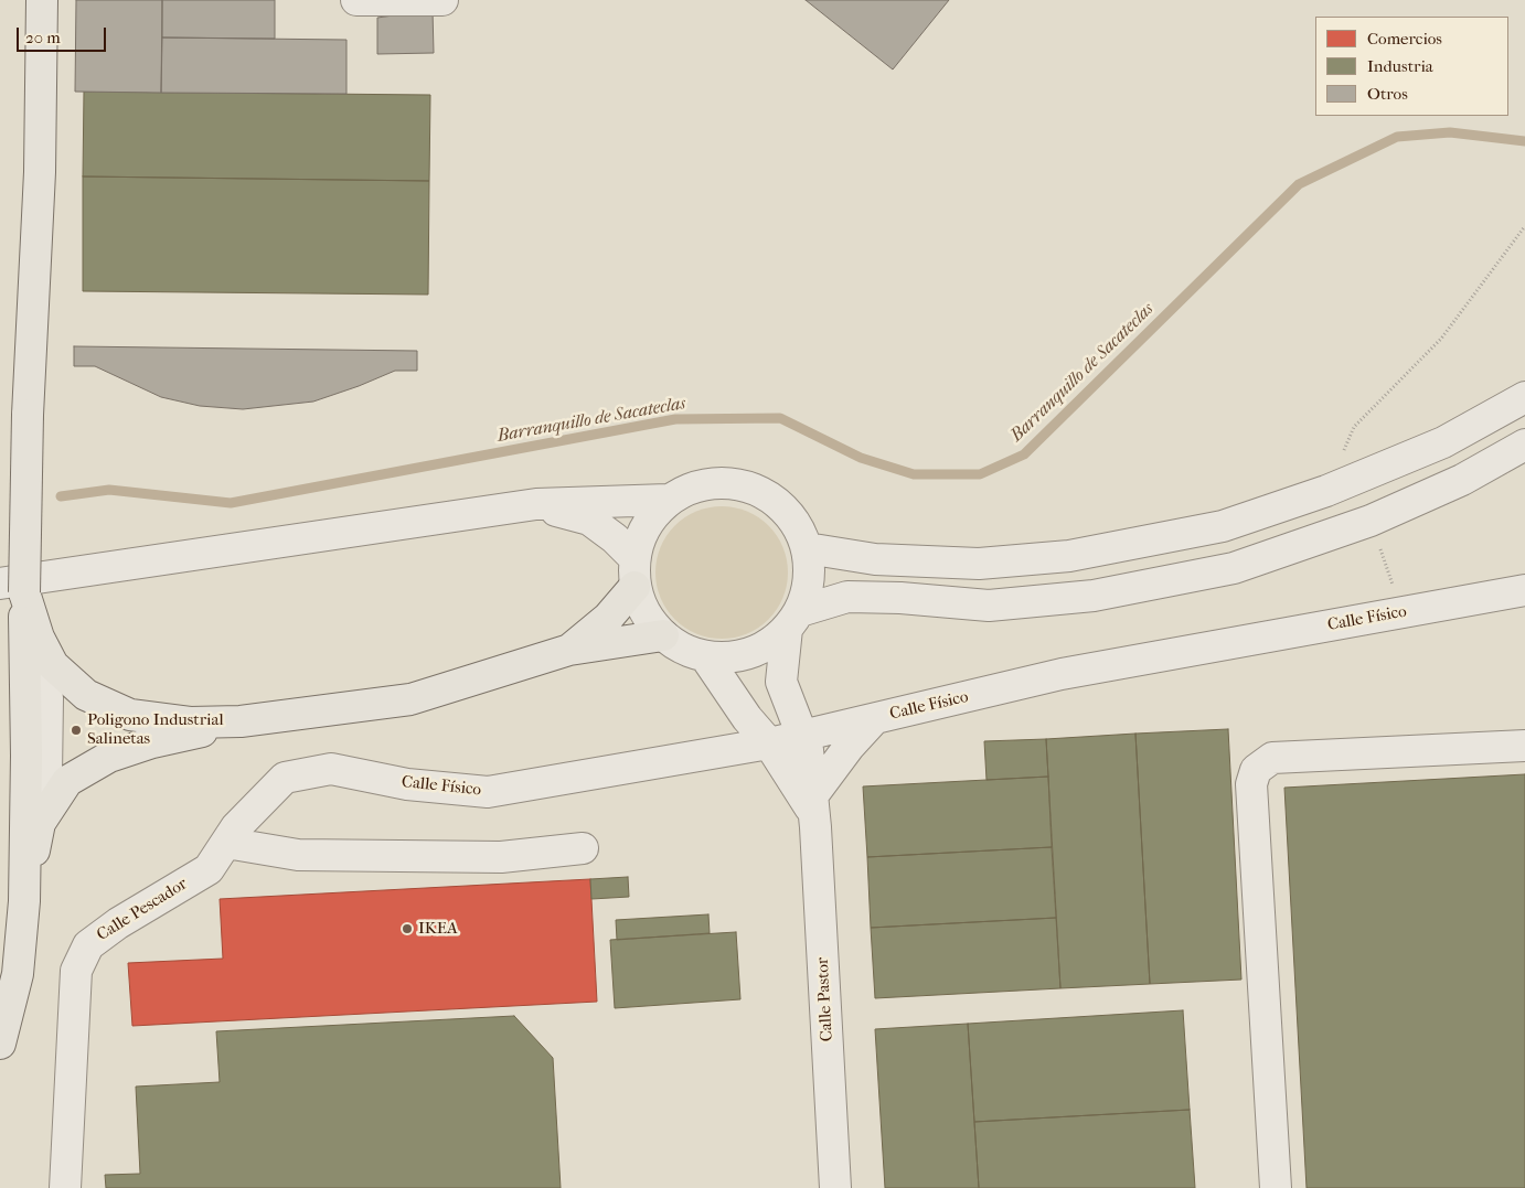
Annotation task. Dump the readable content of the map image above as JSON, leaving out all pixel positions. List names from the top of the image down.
{
  "streets": {
    "street": ["Calle Físico", "Calle Pescador", "Calle Pastor"]
  },
  "crossings": [
    ["Calle Físico", "Calle Pescador"],
    ["Calle Físico", "Calle Pastor"]
  ],
  "water": ["Barranquillo de Sacateclas"],
  "places": ["Poligono Industrial Salinetas", "IKEA"],
  "legend": ["Comercios", "Industria", "Otros"],
  "scale_bar": "20 m"
}
